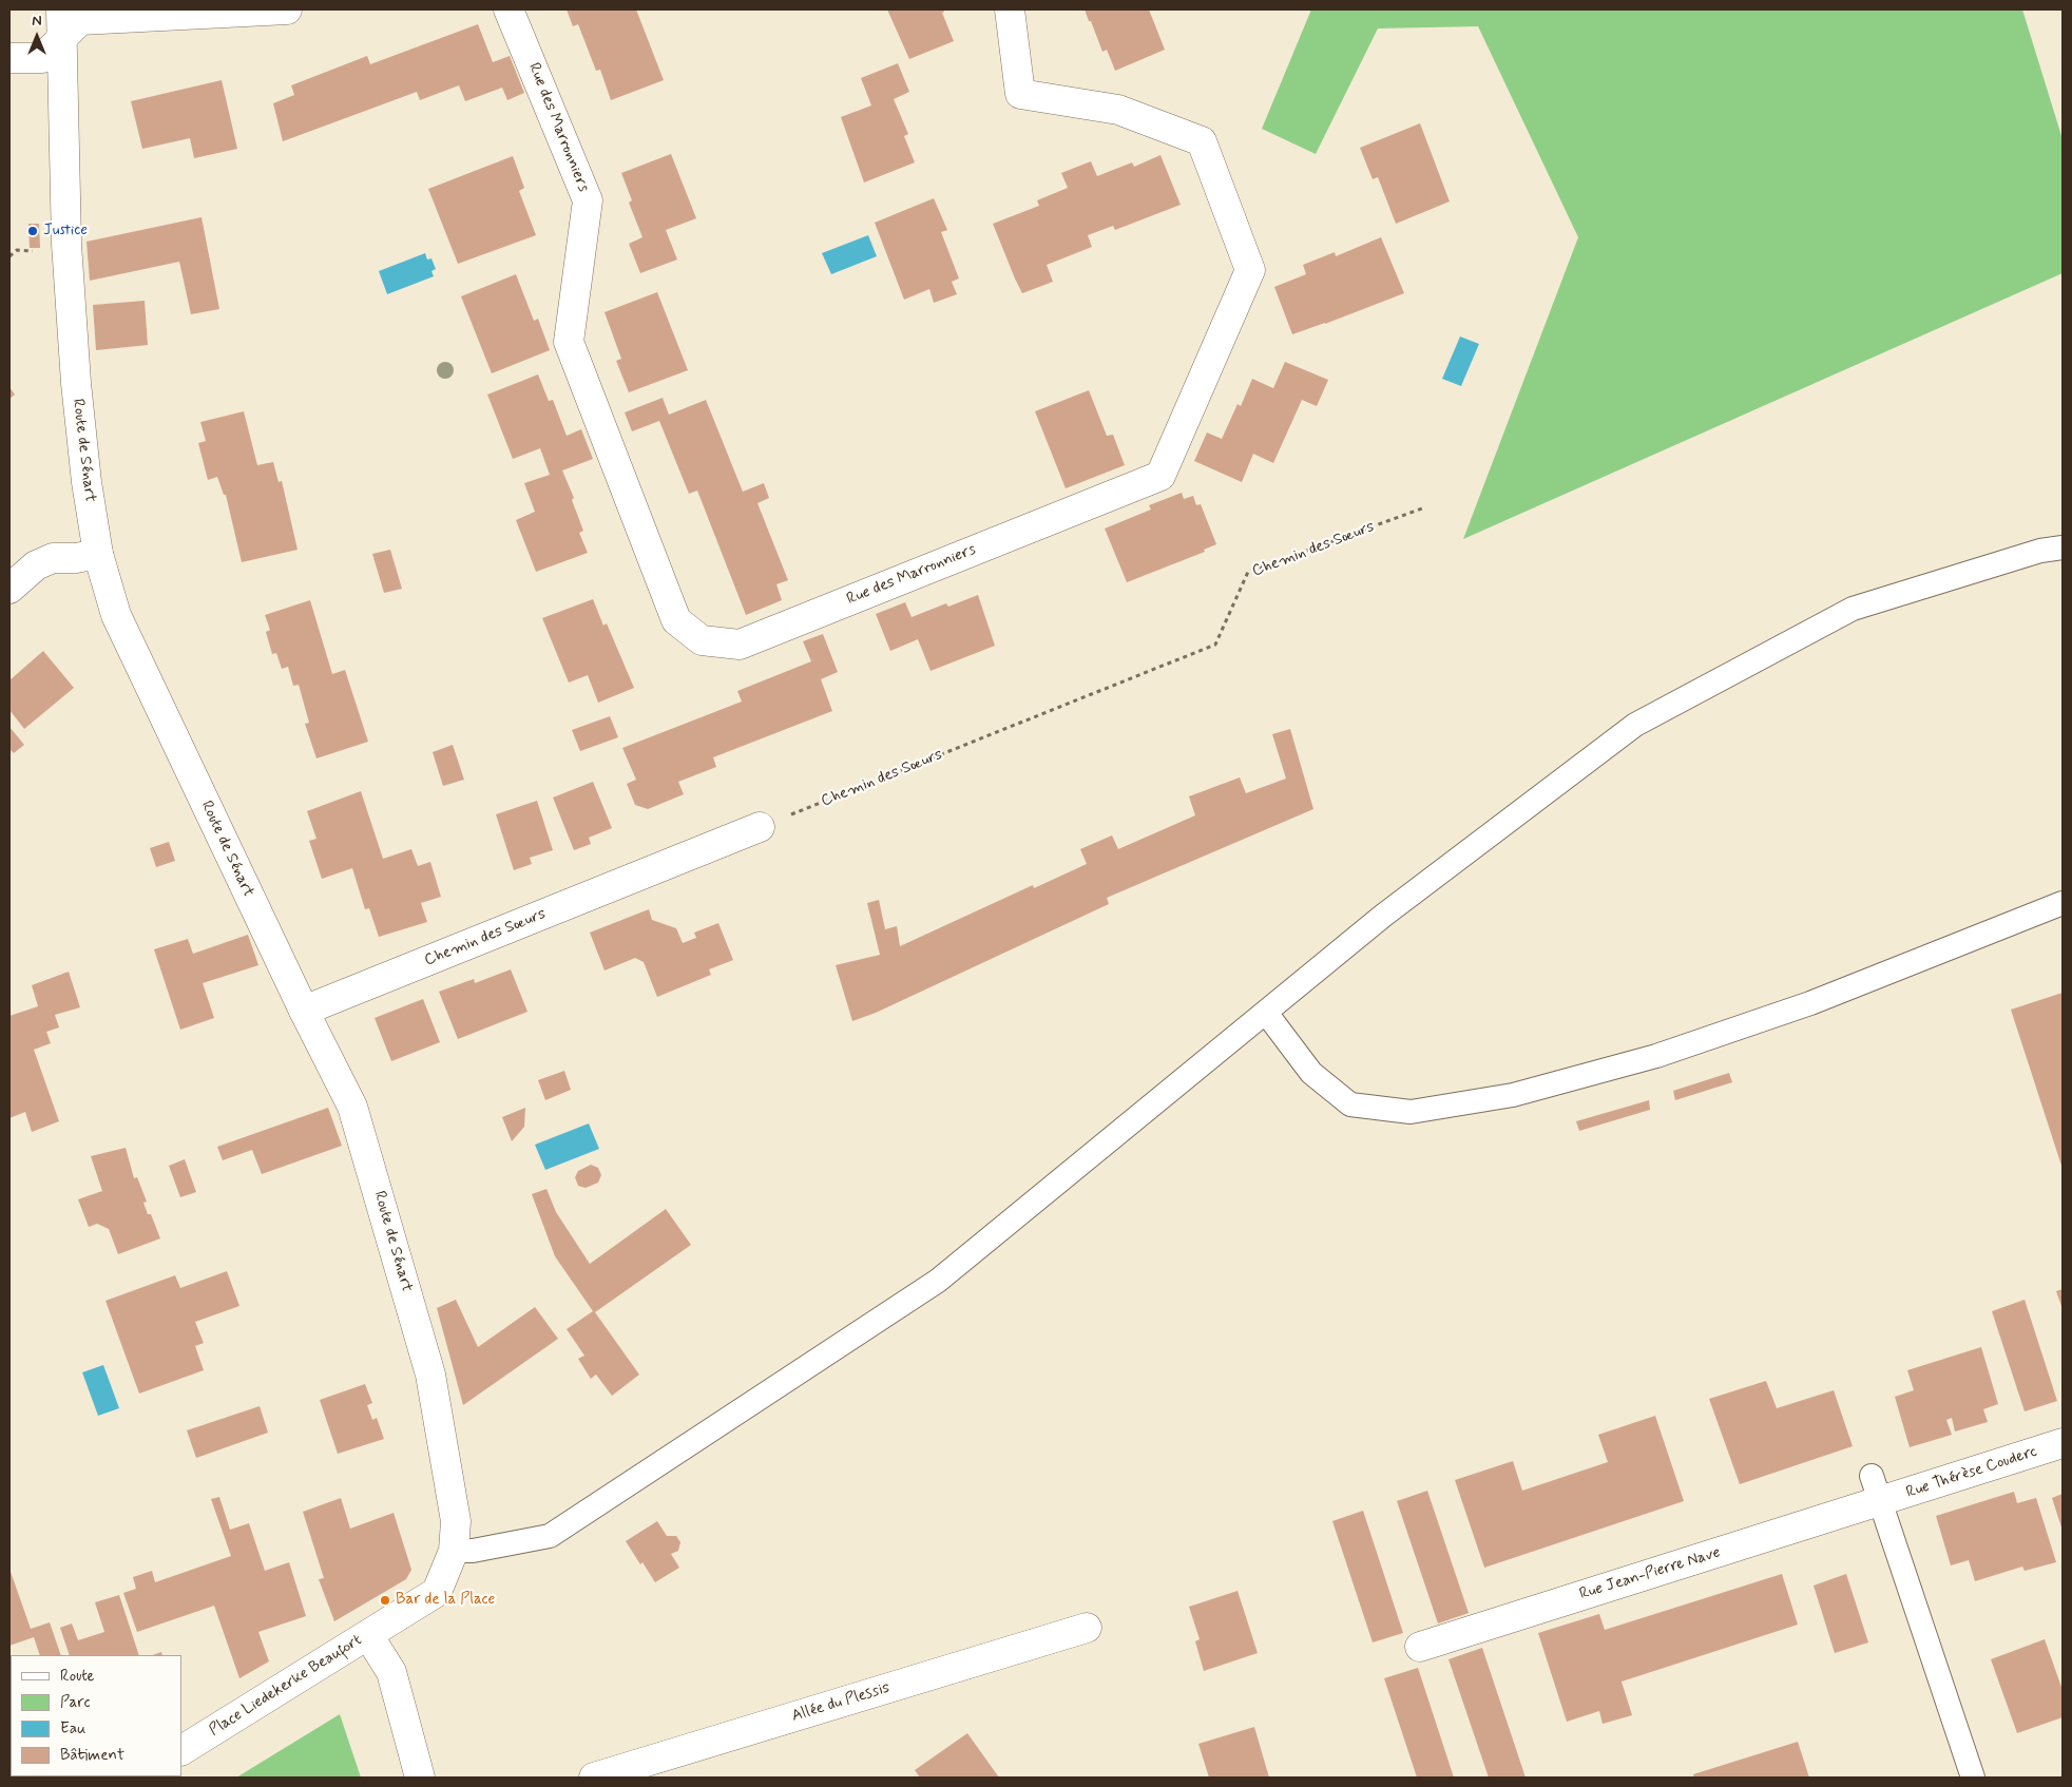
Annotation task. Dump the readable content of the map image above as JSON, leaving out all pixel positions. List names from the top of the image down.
{
  "streets": {
    "street": [
      "Rue des Marronniers",
      "Route de Sénart",
      "Chemin des Sœurs",
      "Rue Thérèse Couderc",
      "Rue Jean-Pierre Nave",
      "Place Liedekerke Beaufort",
      "Allée du Plessis"
    ]
  },
  "crossings": [
    ["Route de Sénart", "Chemin des Sœurs"],
    ["Route de Sénart", "Place Liedekerke Beaufort"],
    ["Rue Thérèse Couderc", "Rue Jean-Pierre Nave"]
  ],
  "places": ["Justice", "Bar de la Place"],
  "legend": [
    "Route",
    "Parc",
    "Eau",
    "Bâtiment"
  ],
  "north": "top"
}
